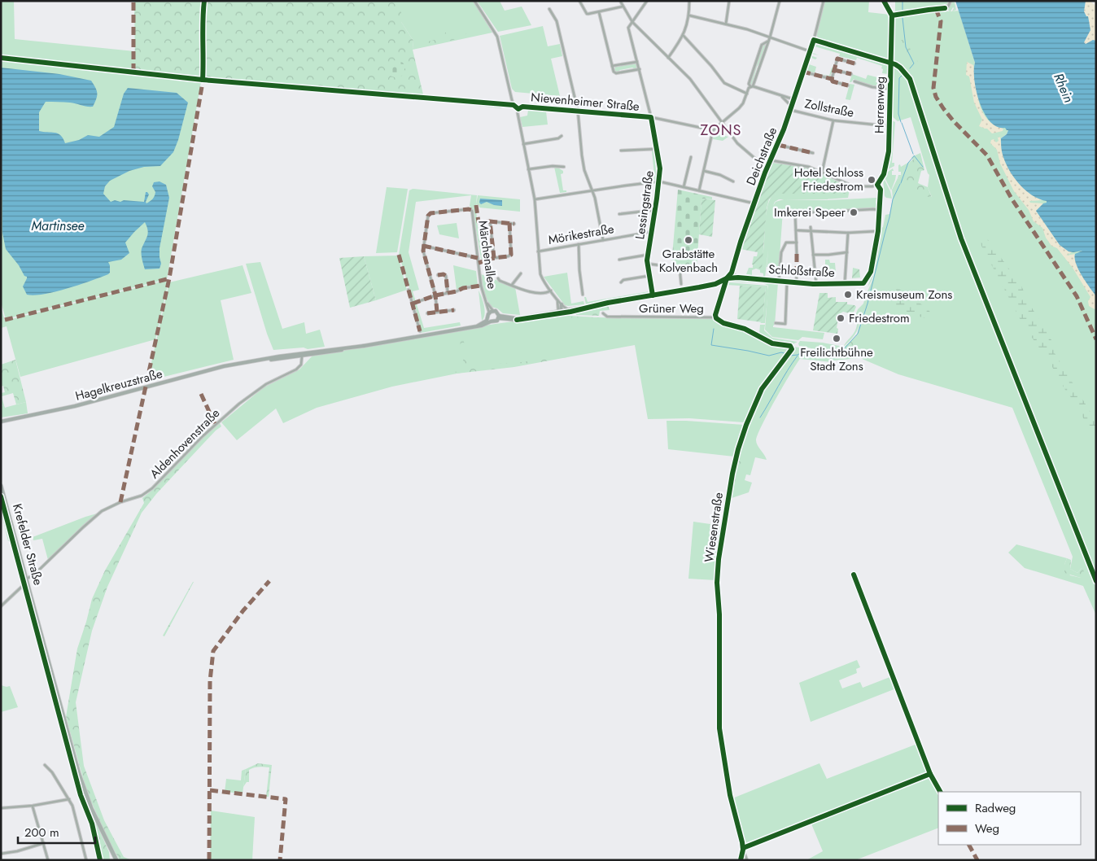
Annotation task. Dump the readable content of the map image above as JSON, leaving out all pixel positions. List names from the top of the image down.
{
  "streets": {
    "main road": ["Krefelder Straße"],
    "street": [
      "Nievenheimer Straße",
      "Herrenweg",
      "Zollstraße",
      "Deichstraße",
      "Lessingstraße",
      "Mörikestraße",
      "Märchenallee",
      "Schloßstraße",
      "Grüner Weg",
      "Hagelkreuzstraße",
      "Aldenhovenstraße",
      "Wiesenstraße"
    ]
  },
  "crossings": [
    ["Nievenheimer Straße", "Lessingstraße"],
    ["Herrenweg", "Zollstraße"],
    ["Zollstraße", "Deichstraße"],
    ["Deichstraße", "Schloßstraße"],
    ["Lessingstraße", "Mörikestraße"],
    ["Grüner Weg", "Wiesenstraße"],
    ["Hagelkreuzstraße", "Aldenhovenstraße"],
    ["Aldenhovenstraße", "Krefelder Straße"]
  ],
  "districts": ["ZONS"],
  "water": ["Rhein", "Martinsee"],
  "places": [
    "Hotel Schloss Friedestrom",
    "Imkerei Speer",
    "Grabstätte Kolvenbach",
    "Kreismuseum Zons",
    "Friedestrom",
    "Freilichtbühne Stadt Zons"
  ],
  "legend": ["Radweg", "Weg"],
  "scale_bar": "200 m"
}
